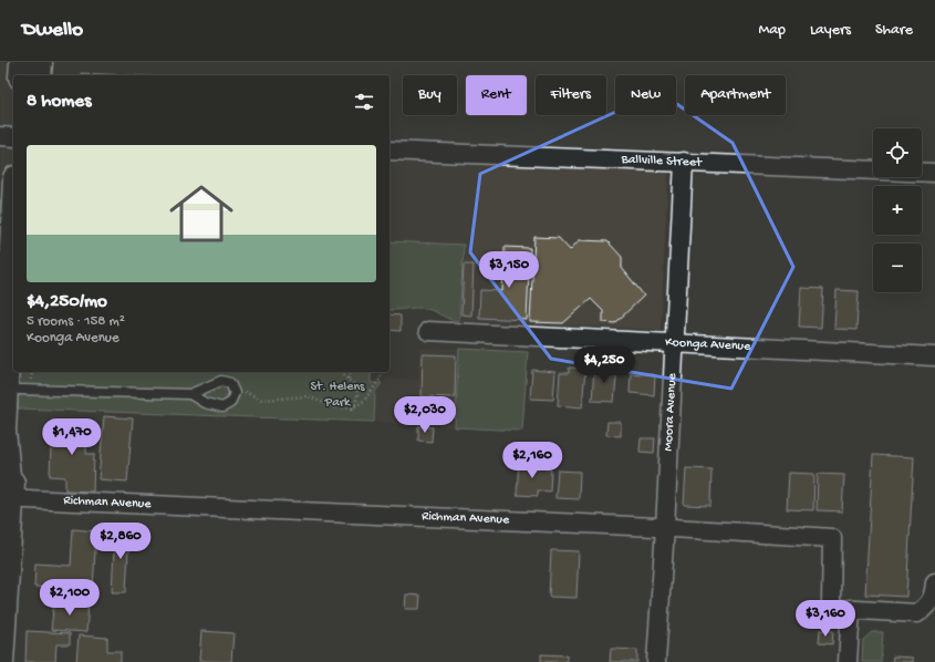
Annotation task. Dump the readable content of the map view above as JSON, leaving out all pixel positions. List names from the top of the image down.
{
  "streets": {
    "street": [
      "Ballville Street",
      "Koonga Avenue",
      "Moora Avenue",
      "Richman Avenue"
    ]
  },
  "crossings": [
    ["Ballville Street", "Moora Avenue"],
    ["Koonga Avenue", "Moora Avenue"],
    ["Moora Avenue", "Richman Avenue"]
  ],
  "parks": ["St. Helens Park"],
  "page": {
    "header": "Dwello",
    "nav": ["Map", "Layers", "Share"],
    "chip": [
      "Buy",
      "Rent",
      "Filters",
      "New",
      "Apartment"
    ],
    "heading": "8 homes",
    "map_buttons": ["+", "−"],
    "list": [
      {
        "name": "$4,250/mo",
        "note": "5 rooms · 158 m² · Koonga Avenue"
      }
    ],
    "price": [
      "$3,150",
      "$4,250",
      "$2,030",
      "$1,470",
      "$2,160",
      "$2,860",
      "$2,100",
      "$3,160"
    ]
  }
}
